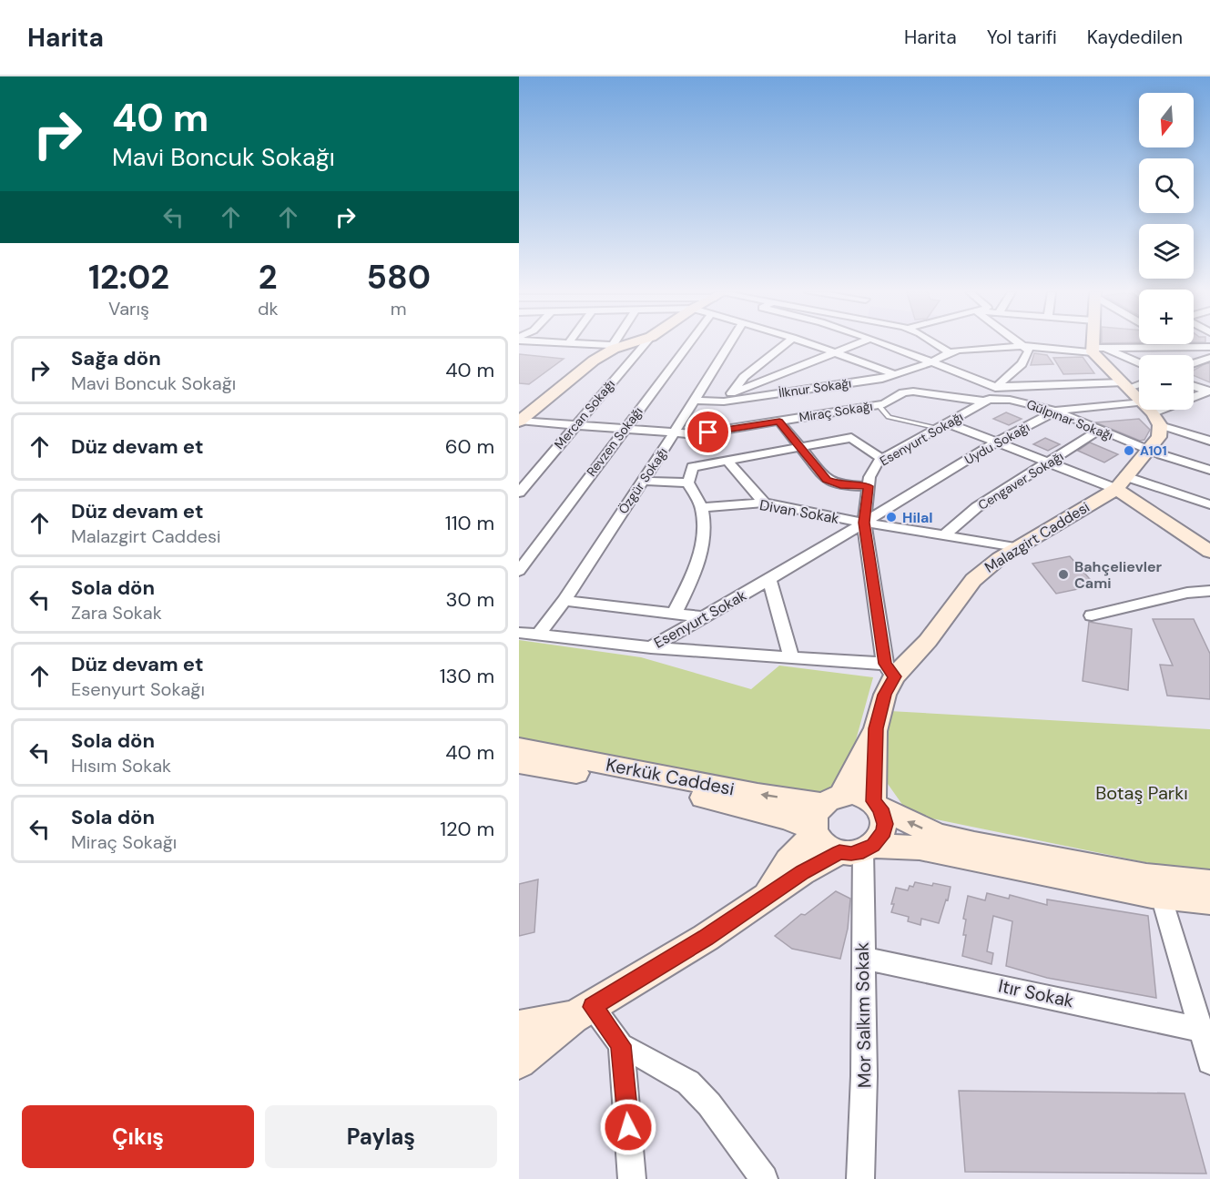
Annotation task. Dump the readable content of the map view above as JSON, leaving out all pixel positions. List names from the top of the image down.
{
  "streets": {
    "street": [
      "İlknur Sokağı",
      "Miraç Sokağı",
      "Mercan Sokağı",
      "Gülpınar Sokağı",
      "Esenyurt Sokağı",
      "Revzen Sokağı",
      "Uydu Sokağı",
      "Özgür Sokağı",
      "Cengaver Sokağı",
      "Divan Sokak",
      "Malazgirt Caddesi",
      "Esenyurt Sokak",
      "Kerkük Caddesi",
      "Itır Sokak",
      "Mor Salkım Sokak"
    ]
  },
  "crossings": [
    ["İlknur Sokağı", "Özgür Sokağı"],
    ["Miraç Sokağı", "Mercan Sokağı"],
    ["Miraç Sokağı", "Gülpınar Sokağı"],
    ["Miraç Sokağı", "Esenyurt Sokağı"],
    ["Miraç Sokağı", "Revzen Sokağı"],
    ["Miraç Sokağı", "Özgür Sokağı"],
    ["Gülpınar Sokağı", "Esenyurt Sokağı"],
    ["Gülpınar Sokağı", "Uydu Sokağı"],
    ["Gülpınar Sokağı", "Cengaver Sokağı"],
    ["Gülpınar Sokağı", "Malazgirt Caddesi"],
    ["Esenyurt Sokağı", "Uydu Sokağı"],
    ["Esenyurt Sokağı", "Divan Sokak"],
    ["Esenyurt Sokağı", "Malazgirt Caddesi"],
    ["Esenyurt Sokağı", "Esenyurt Sokak"],
    ["Uydu Sokağı", "Divan Sokak"],
    ["Uydu Sokağı", "Esenyurt Sokak"],
    ["Özgür Sokağı", "Esenyurt Sokak"],
    ["Cengaver Sokağı", "Divan Sokak"],
    ["Divan Sokak", "Malazgirt Caddesi"],
    ["Divan Sokak", "Esenyurt Sokak"],
    ["Malazgirt Caddesi", "Kerkük Caddesi"],
    ["Malazgirt Caddesi", "Mor Salkım Sokak"],
    ["Kerkük Caddesi", "Mor Salkım Sokak"],
    ["Itır Sokak", "Mor Salkım Sokak"]
  ],
  "parks": ["Botaş Parkı"],
  "places": ["A101", "Hilal", "Bahçelievler Cami"],
  "north": "bottom",
  "page": {
    "header": "Harita",
    "nav": ["Harita", "Yol tarifi", "Kaydedilen"],
    "turn": ["40 m", "Mavi Boncuk Sokağı"],
    "map_buttons": ["+", "−"],
    "eta": [
      "12:02",
      "Varış",
      "2",
      "dk",
      "580",
      "m"
    ],
    "list": [
      {
        "name": "Sağa dön",
        "note": "Mavi Boncuk Sokağı",
        "value": "40 m"
      },
      {
        "name": "Düz devam et",
        "value": "60 m"
      },
      {
        "name": "Düz devam et",
        "note": "Malazgirt Caddesi",
        "value": "110 m"
      },
      {
        "name": "Sola dön",
        "note": "Zara Sokak",
        "value": "30 m"
      },
      {
        "name": "Düz devam et",
        "note": "Esenyurt Sokağı",
        "value": "130 m"
      },
      {
        "name": "Sola dön",
        "note": "Hısım Sokak",
        "value": "40 m"
      },
      {
        "name": "Sola dön",
        "note": "Miraç Sokağı",
        "value": "120 m"
      }
    ],
    "buttons": ["Çıkış", "Paylaş"]
  }
}
